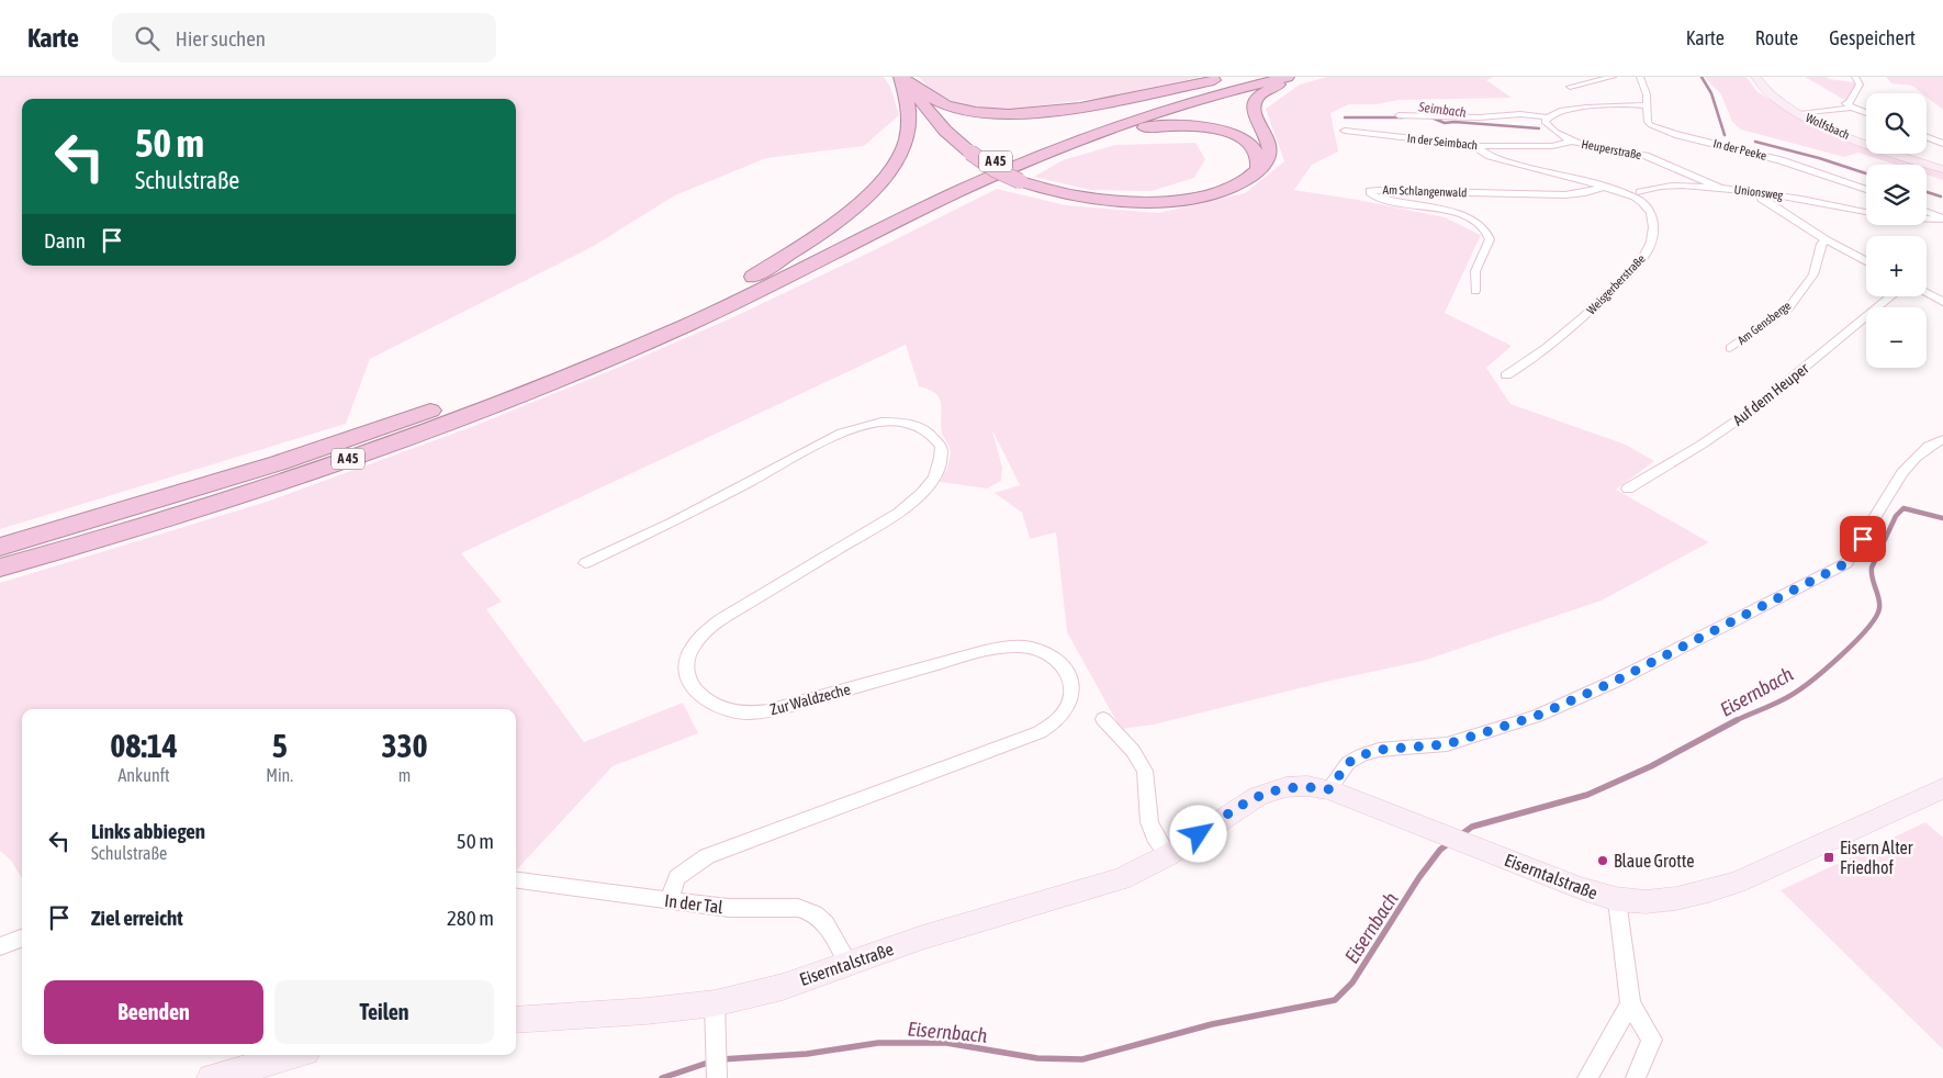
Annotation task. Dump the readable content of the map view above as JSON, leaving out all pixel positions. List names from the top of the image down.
{
  "streets": {
    "highway": ["A 45"],
    "main road": ["Wolfsbach", "Eiserntalstraße"],
    "street": [
      "In der Seimbach",
      "Heuperstraße",
      "In der Peeke",
      "Am Schlangenwald",
      "Unionsweg",
      "Weisgerberstraße",
      "Am Gensberge",
      "Auf dem Heuper",
      "Zur Waldzeche",
      "In der Tal"
    ]
  },
  "crossings": [
    ["In der Seimbach", "Heuperstraße"],
    ["In der Seimbach", "Weisgerberstraße"],
    ["Heuperstraße", "Unionsweg"],
    ["Am Schlangenwald", "Weisgerberstraße"],
    ["Zur Waldzeche", "In der Tal"],
    ["Eiserntalstraße", "In der Tal"]
  ],
  "water": ["Seimbach", "Eisernbach"],
  "places": {
    "transit": ["Eisern Alter Friedhof"],
    "other": ["Blaue Grotte"]
  },
  "page": {
    "header": "Karte",
    "search": "Hier suchen",
    "nav": ["Karte", "Route", "Gespeichert"],
    "map_buttons": ["+", "−"],
    "turn": ["50 m", "Schulstraße"],
    "then": "Dann",
    "eta": [
      "08:14",
      "Ankunft",
      "5",
      "Min.",
      "330",
      "m"
    ],
    "list": [
      {
        "name": "Links abbiegen",
        "note": "Schulstraße",
        "value": "50 m"
      },
      {
        "name": "Ziel erreicht",
        "value": "280 m"
      }
    ],
    "buttons": ["Beenden", "Teilen"]
  }
}
